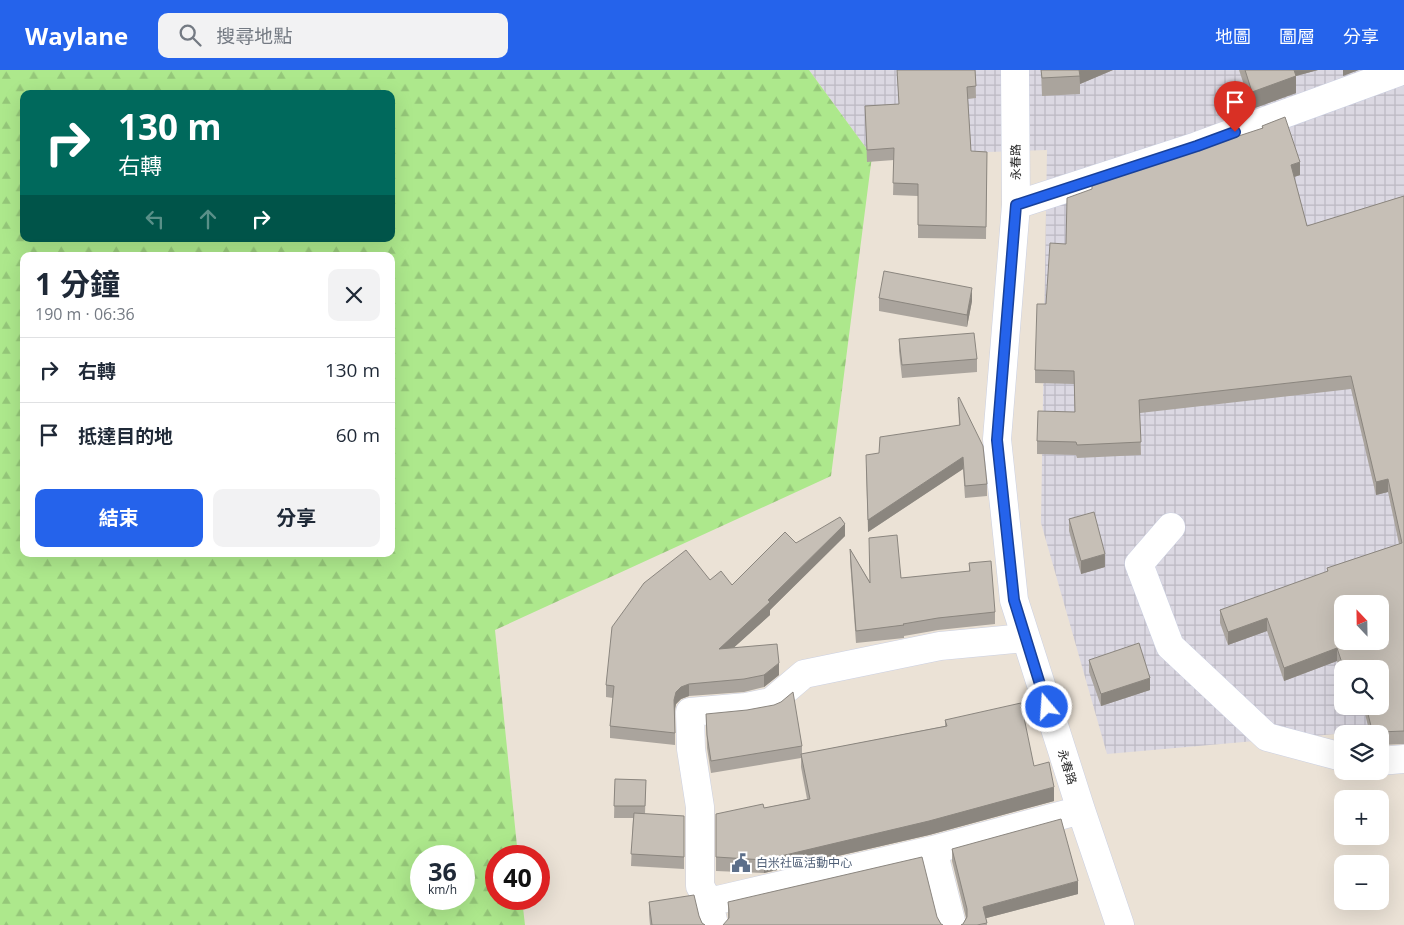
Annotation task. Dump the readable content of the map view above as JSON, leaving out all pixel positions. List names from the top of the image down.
{
  "streets": {
    "street": ["永春路"]
  },
  "places": {
    "public building": ["白米社區活動中心"]
  },
  "north": "top",
  "page": {
    "header": "Waylane",
    "search": "搜尋地點",
    "nav": ["地圖", "圖層", "分享"],
    "turn": ["130 m", "右轉"],
    "heading": ["1 分鐘", "190 m · 06:36"],
    "list": [
      {
        "name": "右轉",
        "value": "130 m"
      },
      {
        "name": "抵達目的地",
        "value": "60 m"
      }
    ],
    "buttons": ["結束", "分享"],
    "map_buttons": ["+", "−"],
    "speed": "36 km/h",
    "limit": "40"
  }
}
